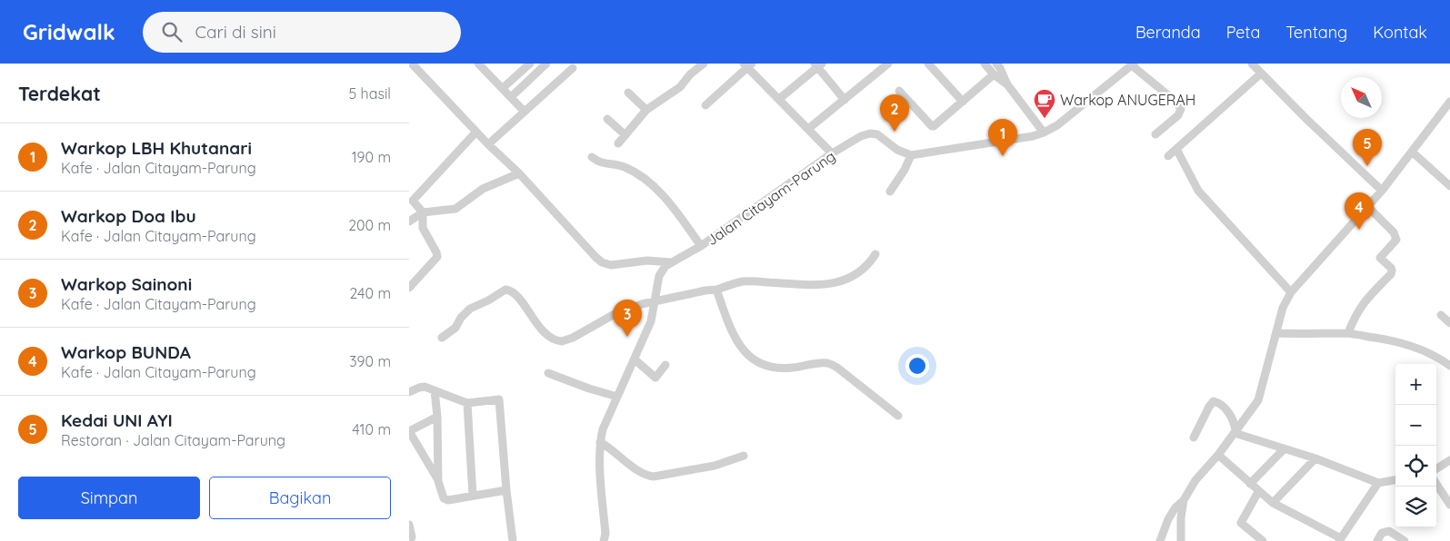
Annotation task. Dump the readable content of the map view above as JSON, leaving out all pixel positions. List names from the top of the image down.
{
  "streets": {
    "street": ["Jalan Citayam-Parung"]
  },
  "places": {
    "cafe": ["Warkop ANUGERAH"]
  },
  "north": "top left",
  "page": {
    "header": "Gridwalk",
    "search": "Cari di sini",
    "nav": [
      "Beranda",
      "Peta",
      "Tentang",
      "Kontak"
    ],
    "heading": ["Terdekat", "5 hasil"],
    "pins": [
      "2",
      "1",
      "5",
      "4",
      "3"
    ],
    "list": [
      {
        "mark": "1",
        "name": "Warkop LBH Khutanari",
        "note": "Kafe · Jalan Citayam-Parung",
        "value": "190 m"
      },
      {
        "mark": "2",
        "name": "Warkop Doa Ibu",
        "note": "Kafe · Jalan Citayam-Parung",
        "value": "200 m"
      },
      {
        "mark": "3",
        "name": "Warkop Sainoni",
        "note": "Kafe · Jalan Citayam-Parung",
        "value": "240 m"
      },
      {
        "mark": "4",
        "name": "Warkop BUNDA",
        "note": "Kafe · Jalan Citayam-Parung",
        "value": "390 m"
      },
      {
        "mark": "5",
        "name": "Kedai UNI AYI",
        "note": "Restoran · Jalan Citayam-Parung",
        "value": "410 m"
      }
    ],
    "map_buttons": ["+", "−"],
    "buttons": ["Simpan", "Bagikan"]
  }
}
